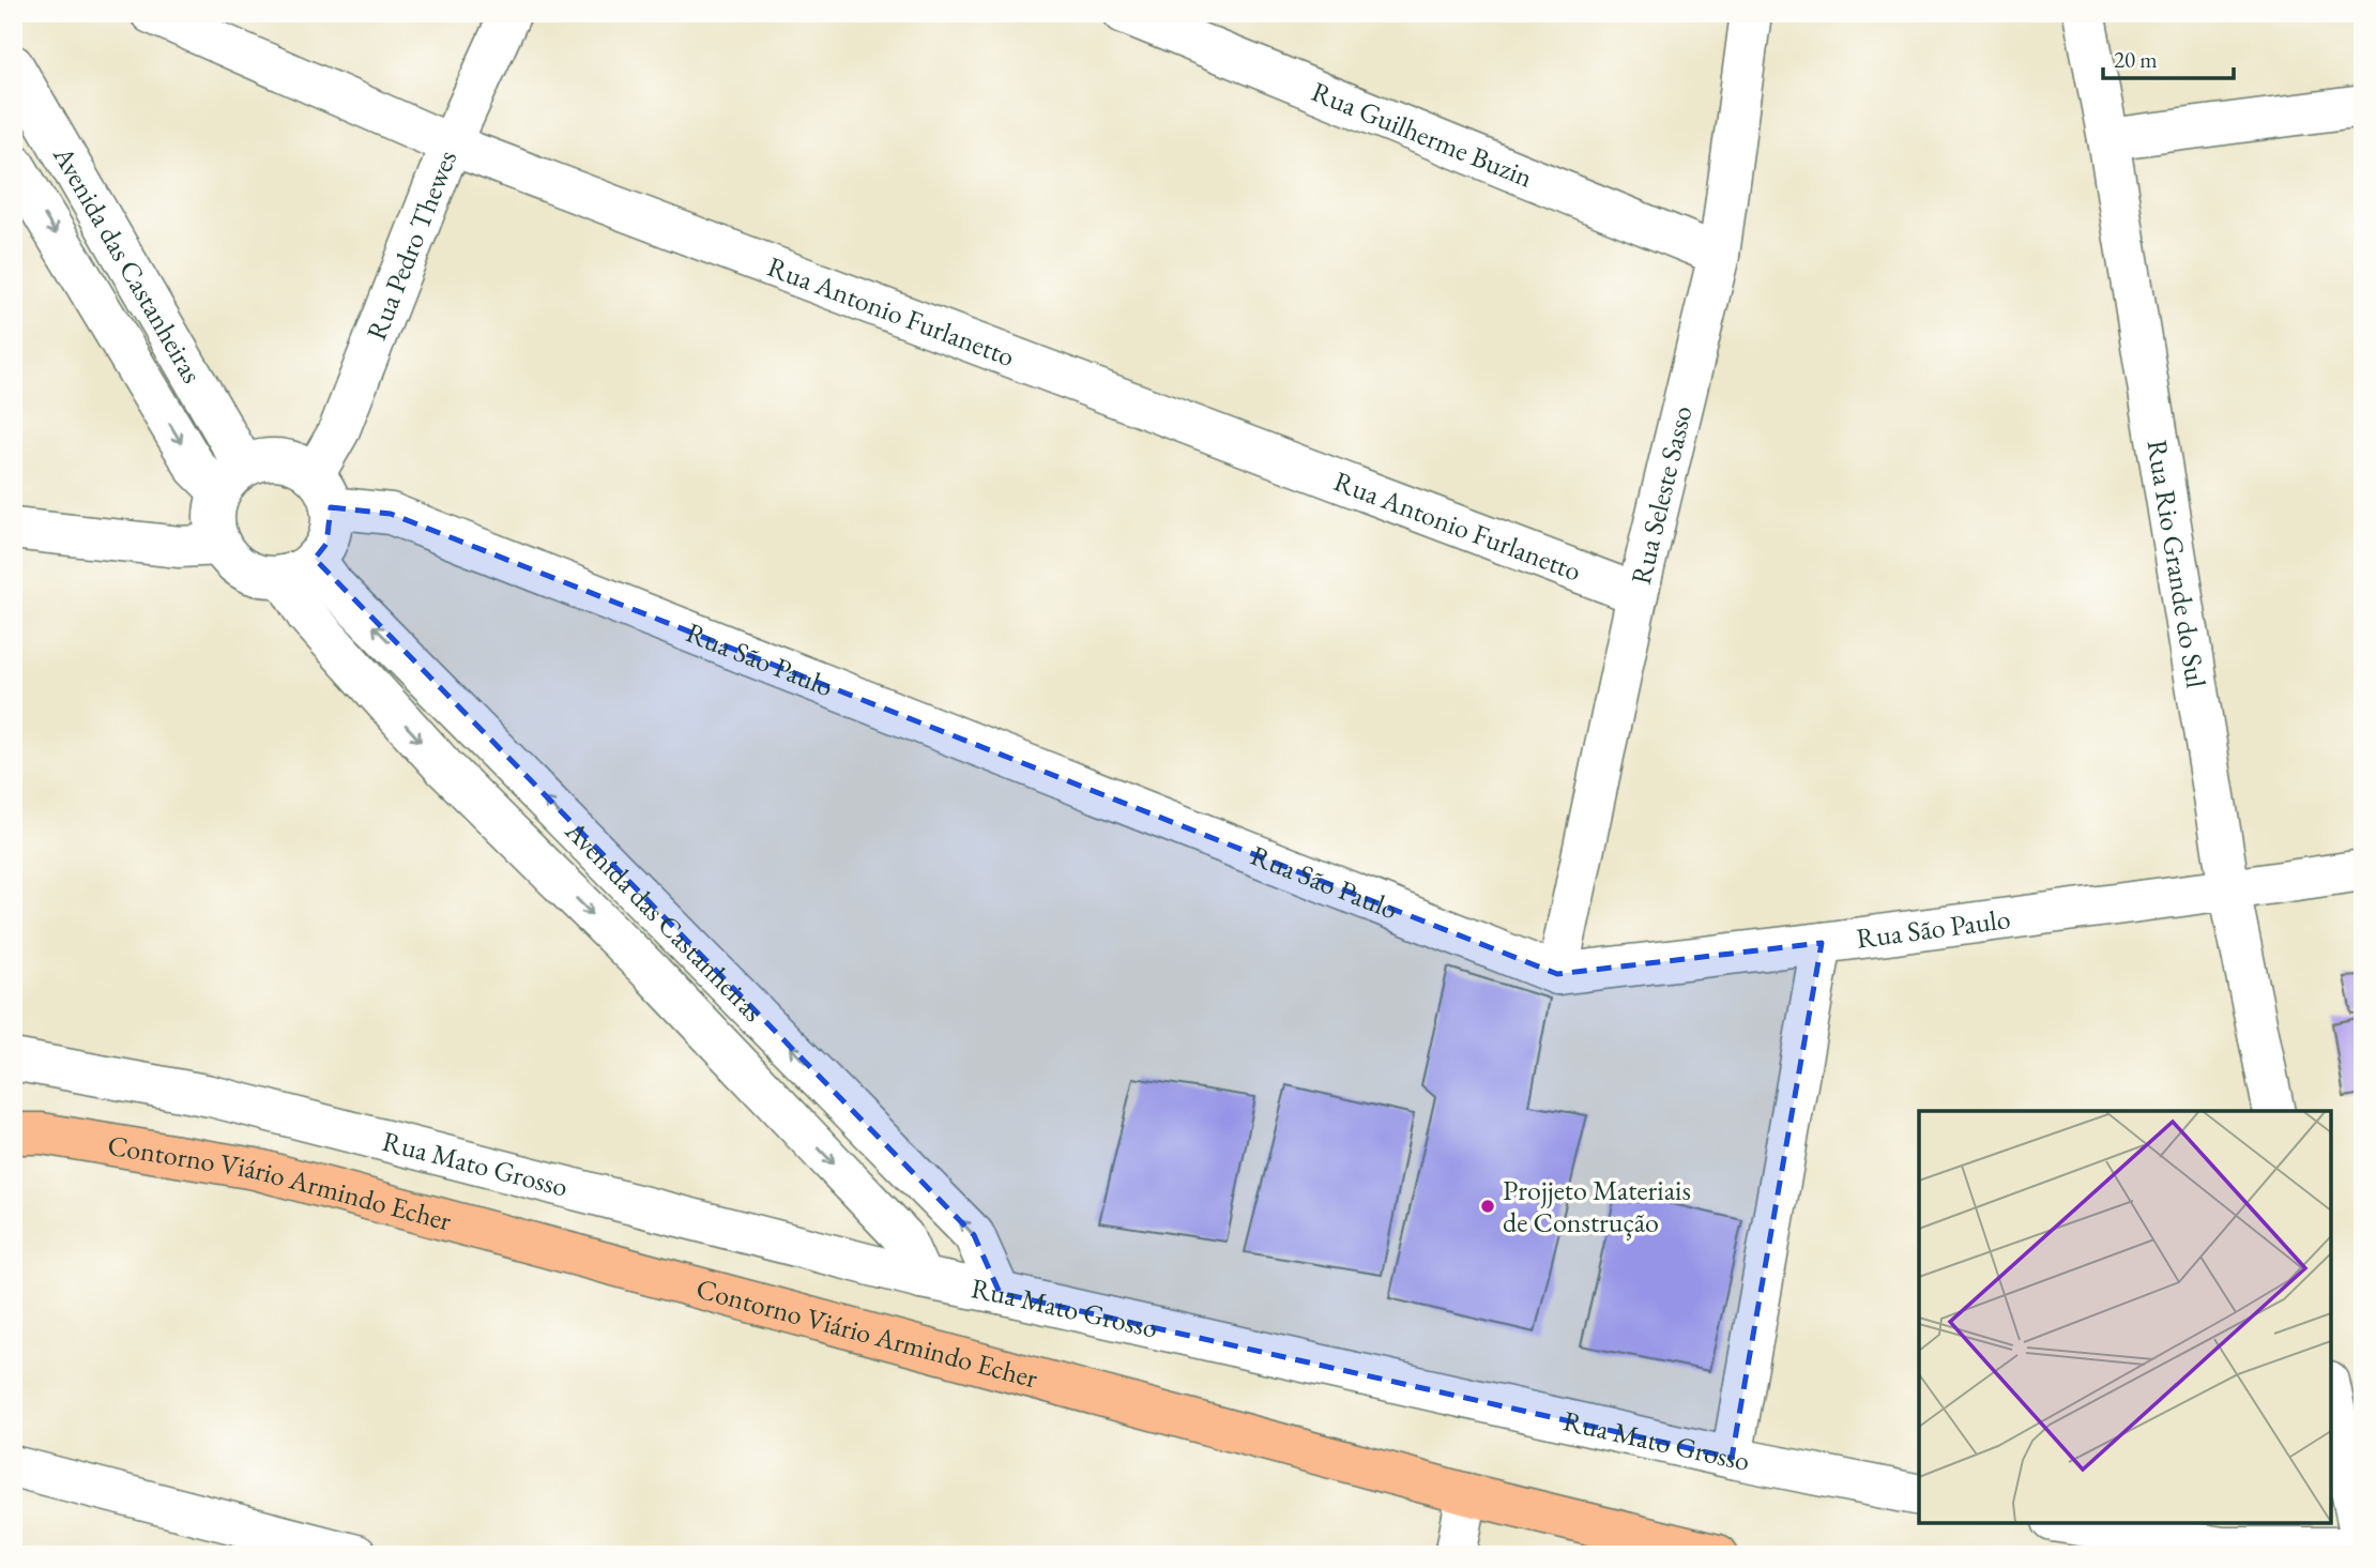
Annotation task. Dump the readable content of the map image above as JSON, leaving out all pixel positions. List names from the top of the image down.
{
  "streets": {
    "highway": ["Contorno Viário Armindo Echer"],
    "street": [
      "Rua Guilherme Buzin",
      "Rua Pedro Thewes",
      "Avenida das Castanheiras",
      "Rua Antonio Furlanetto",
      "Rua Seleste Sasso",
      "Rua Rio Grande do Sul",
      "Rua São Paulo",
      "Rua Mato Grosso"
    ]
  },
  "crossings": [
    ["Rua Guilherme Buzin", "Rua Seleste Sasso"],
    ["Rua Pedro Thewes", "Avenida das Castanheiras"],
    ["Rua Pedro Thewes", "Rua Antonio Furlanetto"],
    ["Rua Pedro Thewes", "Rua São Paulo"],
    ["Avenida das Castanheiras", "Rua São Paulo"],
    ["Avenida das Castanheiras", "Rua Mato Grosso"],
    ["Rua Antonio Furlanetto", "Rua Seleste Sasso"],
    ["Rua Seleste Sasso", "Rua São Paulo"],
    ["Rua Rio Grande do Sul", "Rua São Paulo"]
  ],
  "places": ["Projjeto Materiais de Construção"],
  "scale_bar": "20 m"
}
